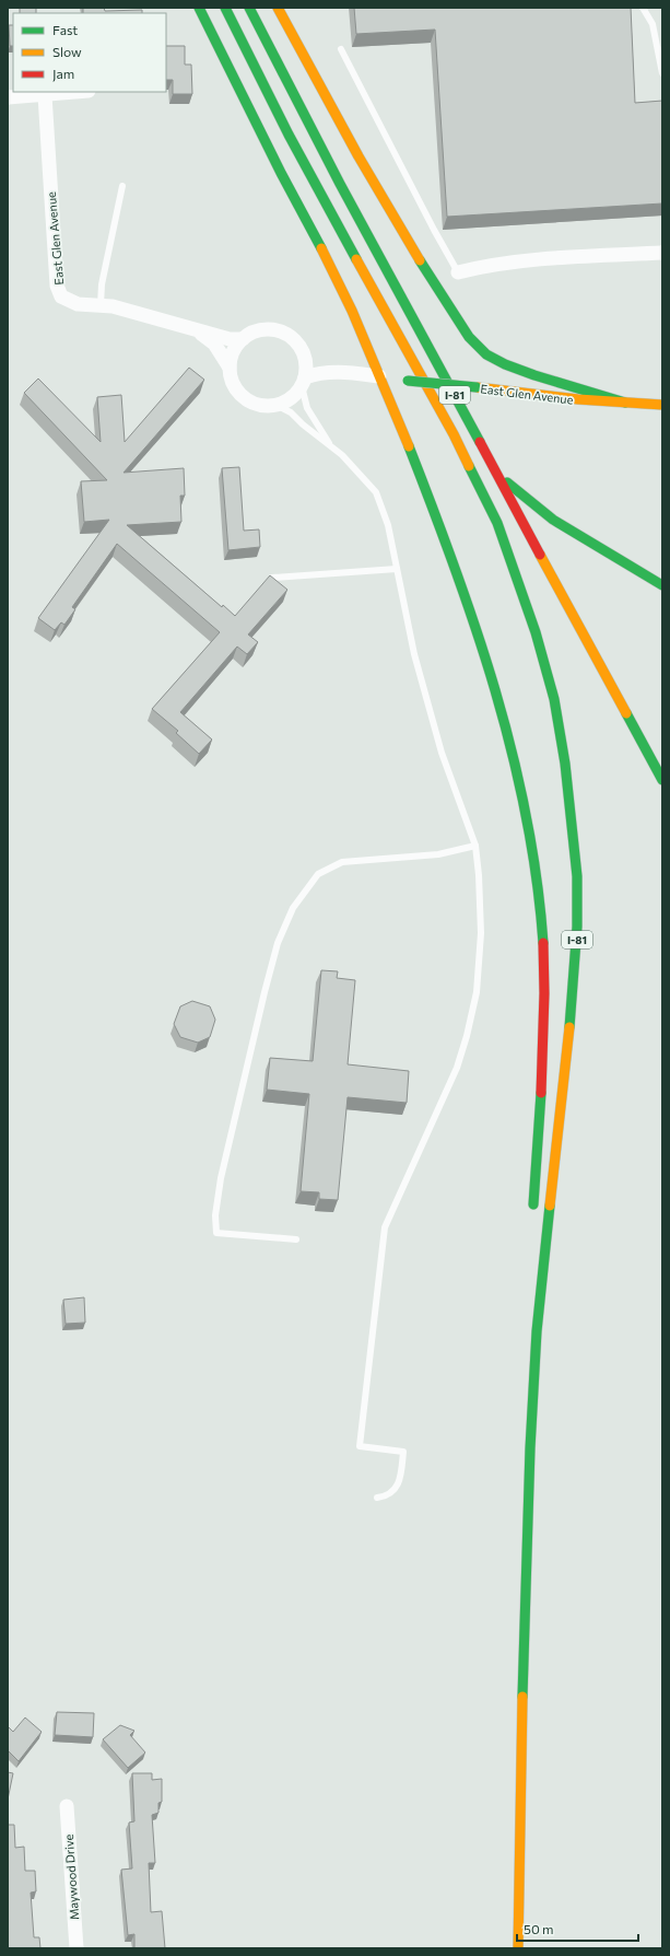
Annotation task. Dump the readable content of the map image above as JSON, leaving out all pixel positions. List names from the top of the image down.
{
  "streets": {
    "main road": ["East Glen Avenue", "I-81"],
    "street": ["Maywood Drive"]
  },
  "legend": ["Fast", "Slow", "Jam"],
  "scale_bar": "50 m"
}
